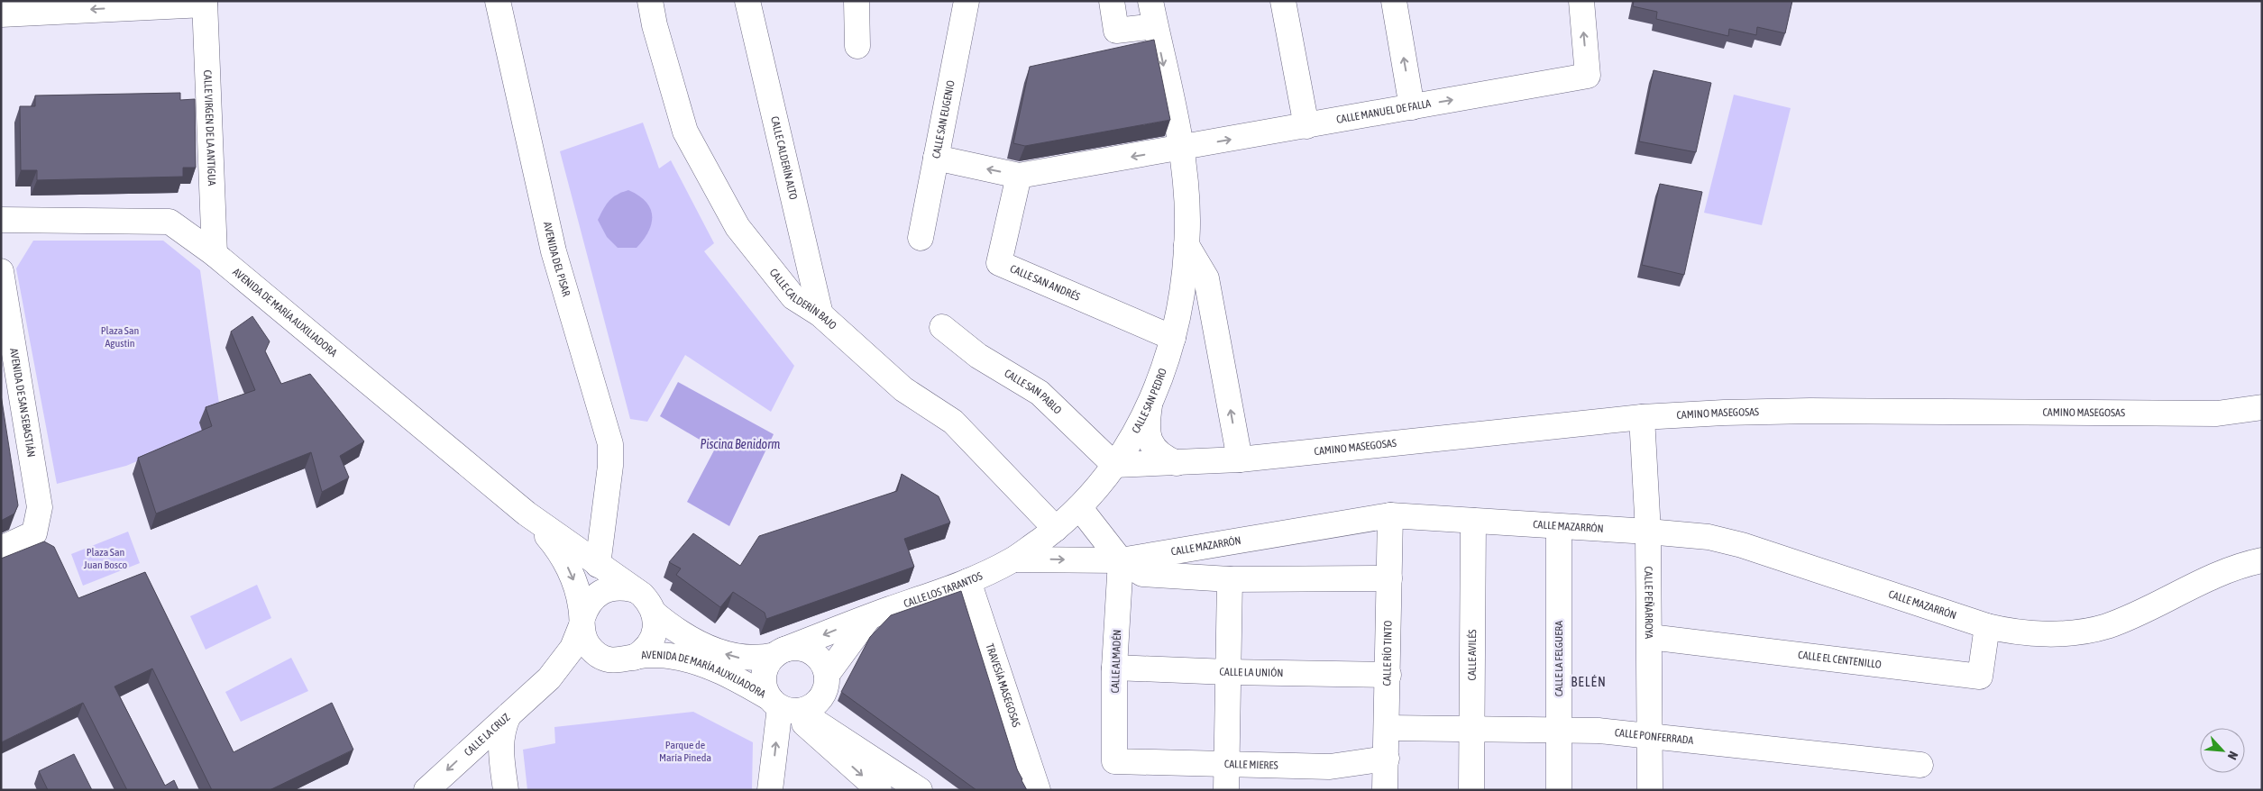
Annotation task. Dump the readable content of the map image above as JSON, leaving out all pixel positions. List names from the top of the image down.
{
  "streets": {
    "street": [
      "CALLE MANUEL DE FALLA",
      "CALLE SAN EUGENIO",
      "CALLE VIRGEN DE LA ANTIGUA",
      "CALLE CALDERÍN ALTO",
      "AVENIDA DEL PISAR",
      "CALLE SAN ANDRÉS",
      "CALLE CALDERÍN BAJO",
      "AVENIDA DE MARÍA AUXILIADORA",
      "CALLE SAN PABLO",
      "CALLE SAN PEDRO",
      "AVENIDA DE SAN SEBASTIÁN",
      "CAMINO MASEGOSAS",
      "CALLE MAZARRÓN",
      "CALLE LOS TARANTOS",
      "CALLE PEÑARROYA",
      "CALLE RÍO TINTO",
      "CALLE AVILÉS",
      "CALLE LA FELGUERA",
      "CALLE EL CENTENILLO",
      "CALLE ALMADÉN",
      "CALLE LA UNIÓN",
      "TRAVESÍA MASEGOSAS",
      "CALLE LA CRUZ",
      "CALLE PONFERRADA",
      "CALLE MIERES"
    ]
  },
  "crossings": [
    ["CALLE MANUEL DE FALLA", "CALLE SAN ANDRÉS"],
    ["CALLE MANUEL DE FALLA", "CALLE SAN PEDRO"],
    ["CALLE VIRGEN DE LA ANTIGUA", "AVENIDA DE MARÍA AUXILIADORA"],
    ["CALLE CALDERÍN ALTO", "CALLE CALDERÍN BAJO"],
    ["AVENIDA DEL PISAR", "AVENIDA DE MARÍA AUXILIADORA"],
    ["AVENIDA DEL PISAR", "CALLE LA CRUZ"],
    ["CALLE SAN ANDRÉS", "CALLE SAN PEDRO"],
    ["CALLE CALDERÍN BAJO", "CALLE SAN PEDRO"],
    ["CALLE CALDERÍN BAJO", "CALLE LOS TARANTOS"],
    ["AVENIDA DE MARÍA AUXILIADORA", "CALLE LOS TARANTOS"],
    ["AVENIDA DE MARÍA AUXILIADORA", "CALLE LA CRUZ"],
    ["CALLE SAN PABLO", "CALLE SAN PEDRO"],
    ["CALLE SAN PABLO", "CAMINO MASEGOSAS"],
    ["CALLE SAN PEDRO", "CAMINO MASEGOSAS"],
    ["CALLE SAN PEDRO", "CALLE LOS TARANTOS"],
    ["CAMINO MASEGOSAS", "CALLE PEÑARROYA"],
    ["CALLE MAZARRÓN", "CALLE LOS TARANTOS"],
    ["CALLE MAZARRÓN", "CALLE PEÑARROYA"],
    ["CALLE MAZARRÓN", "CALLE RÍO TINTO"],
    ["CALLE MAZARRÓN", "CALLE AVILÉS"],
    ["CALLE MAZARRÓN", "CALLE LA FELGUERA"],
    ["CALLE MAZARRÓN", "CALLE EL CENTENILLO"],
    ["CALLE MAZARRÓN", "CALLE ALMADÉN"],
    ["CALLE LOS TARANTOS", "CALLE ALMADÉN"],
    ["CALLE LOS TARANTOS", "TRAVESÍA MASEGOSAS"],
    ["CALLE PEÑARROYA", "CALLE EL CENTENILLO"],
    ["CALLE PEÑARROYA", "CALLE PONFERRADA"],
    ["CALLE RÍO TINTO", "CALLE LA UNIÓN"],
    ["CALLE RÍO TINTO", "CALLE PONFERRADA"],
    ["CALLE RÍO TINTO", "CALLE MIERES"],
    ["CALLE AVILÉS", "CALLE PONFERRADA"],
    ["CALLE LA FELGUERA", "CALLE PONFERRADA"],
    ["CALLE ALMADÉN", "CALLE LA UNIÓN"],
    ["CALLE ALMADÉN", "CALLE MIERES"]
  ],
  "one_way": ["CALLE LA CRUZ"],
  "districts": ["BELÉN"],
  "water": ["Piscina Benidorm"],
  "parks": ["Plaza San Agustin", "Plaza San Juan Bosco", "Parque de María Pineda"],
  "north": "bottom right"
}
